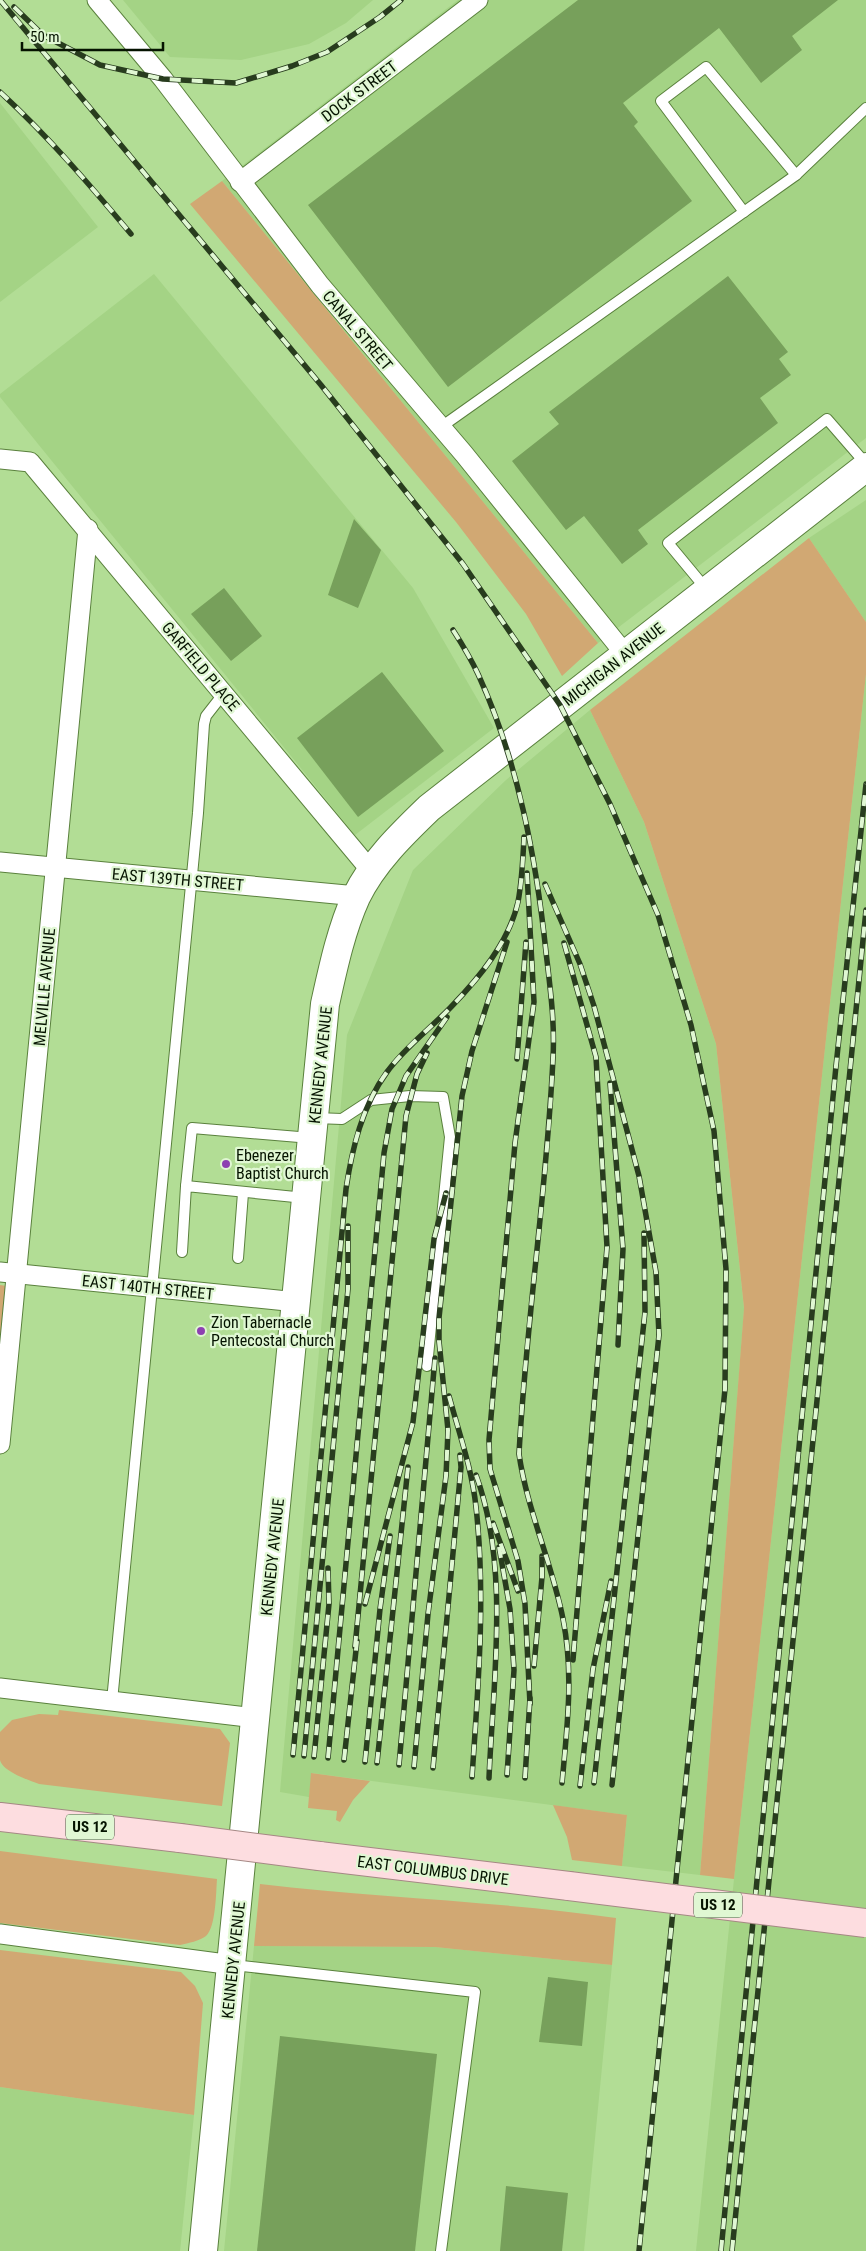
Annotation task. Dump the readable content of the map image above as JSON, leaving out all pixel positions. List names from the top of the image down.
{
  "streets": {
    "main road": [
      "MICHIGAN AVENUE",
      "KENNEDY AVENUE",
      "US 12",
      "EAST COLUMBUS DRIVE"
    ],
    "street": [
      "DOCK STREET",
      "CANAL STREET",
      "GARFIELD PLACE",
      "EAST 139TH STREET",
      "MELVILLE AVENUE",
      "EAST 140TH STREET"
    ]
  },
  "crossings": [
    ["DOCK STREET", "CANAL STREET"],
    ["CANAL STREET", "MICHIGAN AVENUE"],
    ["MICHIGAN AVENUE", "GARFIELD PLACE"],
    ["MICHIGAN AVENUE", "KENNEDY AVENUE"],
    ["GARFIELD PLACE", "MELVILLE AVENUE"],
    ["GARFIELD PLACE", "KENNEDY AVENUE"],
    ["EAST 139TH STREET", "MELVILLE AVENUE"],
    ["EAST 139TH STREET", "KENNEDY AVENUE"],
    ["MELVILLE AVENUE", "EAST 140TH STREET"],
    ["KENNEDY AVENUE", "EAST 140TH STREET"]
  ],
  "places": ["Ebenezer Baptist Church", "Zion Tabernacle Pentecostal Church"],
  "scale_bar": "50 m"
}
